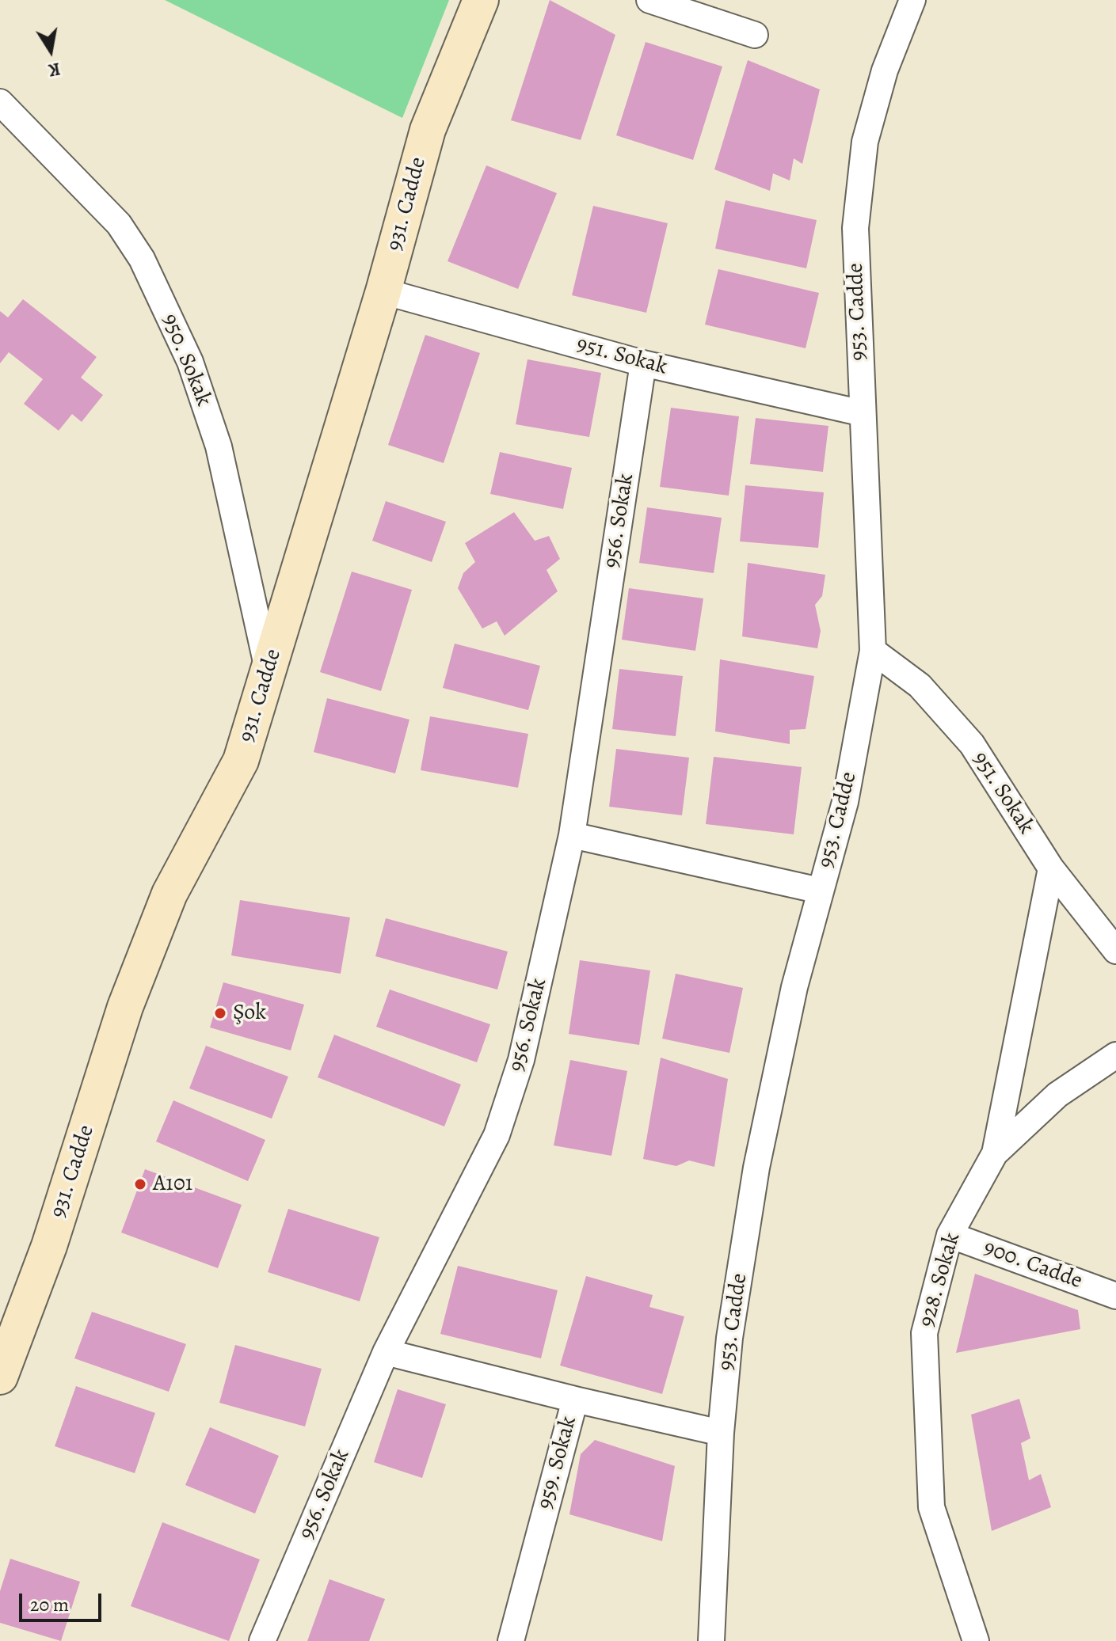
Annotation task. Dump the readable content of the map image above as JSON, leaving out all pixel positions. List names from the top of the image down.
{
  "streets": {
    "main road": ["931. Cadde"],
    "street": [
      "953. Cadde",
      "951. Sokak",
      "950. Sokak",
      "956. Sokak",
      "900. Cadde",
      "928. Sokak",
      "959. Sokak"
    ]
  },
  "crossings": [
    ["931. Cadde", "951. Sokak"],
    ["931. Cadde", "950. Sokak"],
    ["953. Cadde", "951. Sokak"],
    ["951. Sokak", "956. Sokak"],
    ["956. Sokak", "959. Sokak"],
    ["900. Cadde", "928. Sokak"]
  ],
  "places": ["Şok", "A101"],
  "scale_bar": "20 m",
  "north": "bottom"
}
